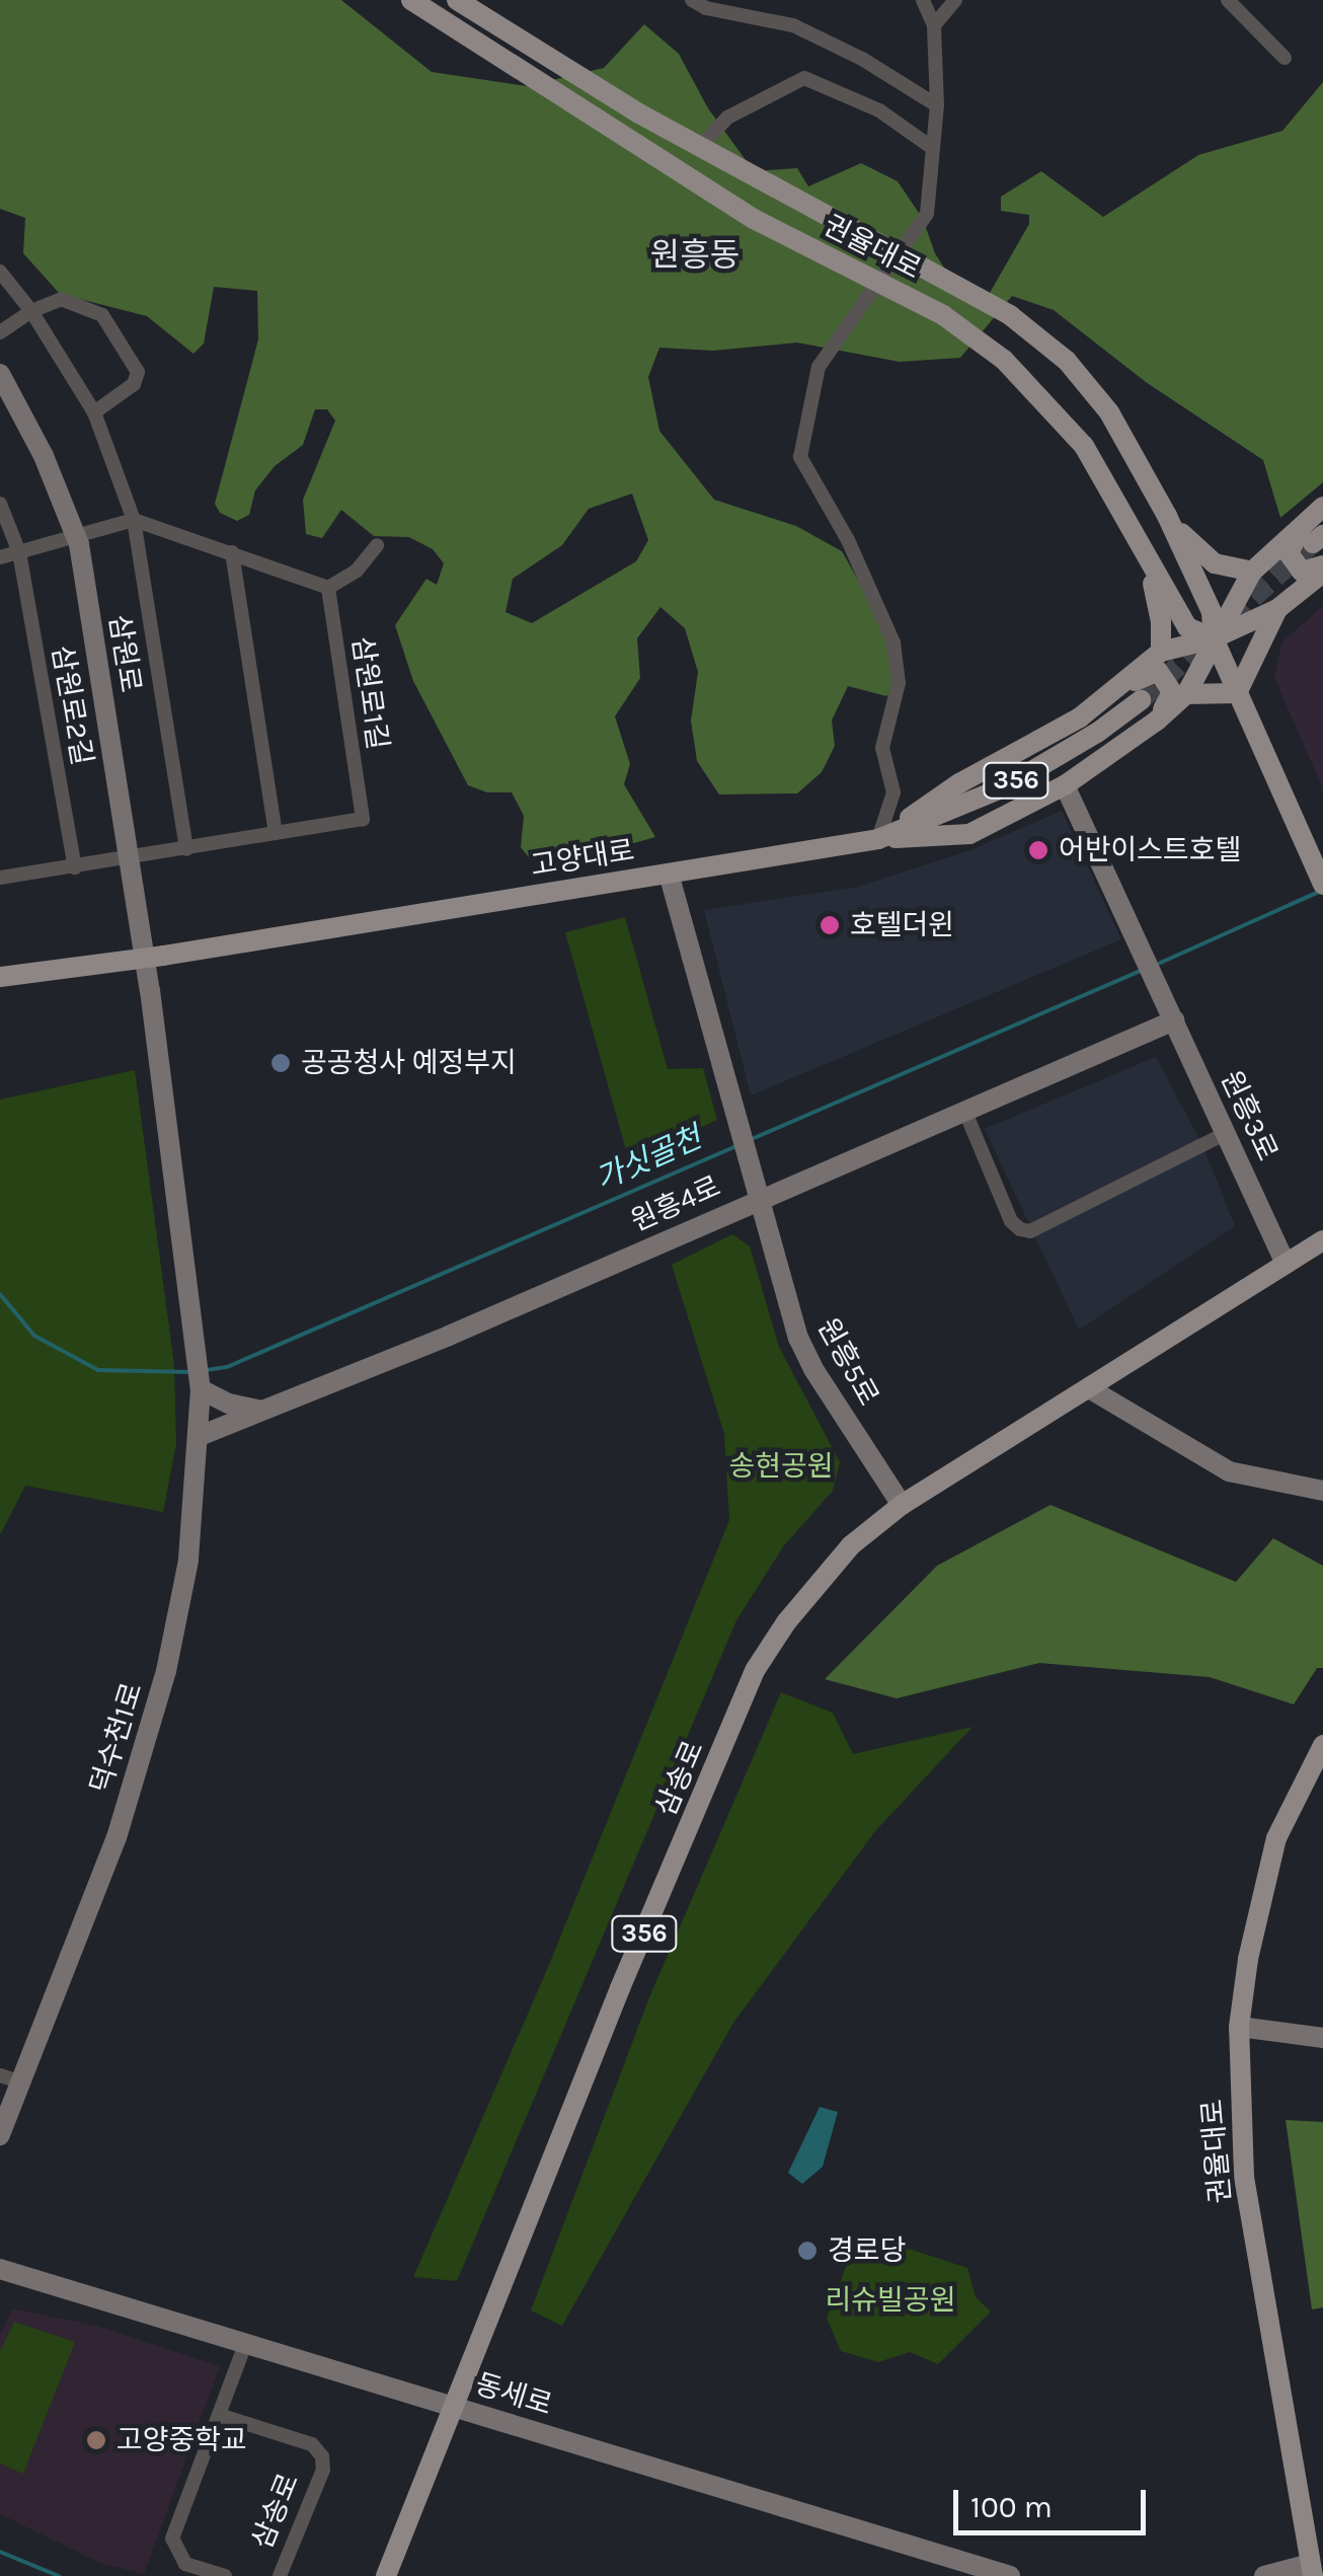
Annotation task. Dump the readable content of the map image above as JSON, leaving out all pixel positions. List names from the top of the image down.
{
  "streets": {
    "main road": [
      "권율대로",
      "356",
      "고양대로",
      "삼송로"
    ],
    "street": [
      "삼원로",
      "삼원로1길",
      "삼원로2길",
      "원흥3로",
      "원흥4로",
      "원흥5로",
      "덕수천1로",
      "동세로"
    ]
  },
  "crossings": [
    ["삼원로", "삼원로1길"],
    ["삼원로", "고양대로"],
    ["삼원로", "덕수천1로"],
    ["고양대로", "원흥5로"],
    ["고양대로", "덕수천1로"],
    ["원흥3로", "원흥4로"],
    ["원흥3로", "삼송로"],
    ["원흥4로", "원흥5로"],
    ["원흥4로", "덕수천1로"],
    ["원흥5로", "삼송로"],
    ["삼송로", "동세로"]
  ],
  "districts": ["원흥동"],
  "water": ["가싯골천"],
  "parks": ["송현공원", "리슈빌공원"],
  "places": [
    "어반이스트호텔",
    "호텔더윈",
    "공공청사 예정부지",
    "경로당",
    "고양중학교"
  ],
  "scale_bar": "100 m"
}
